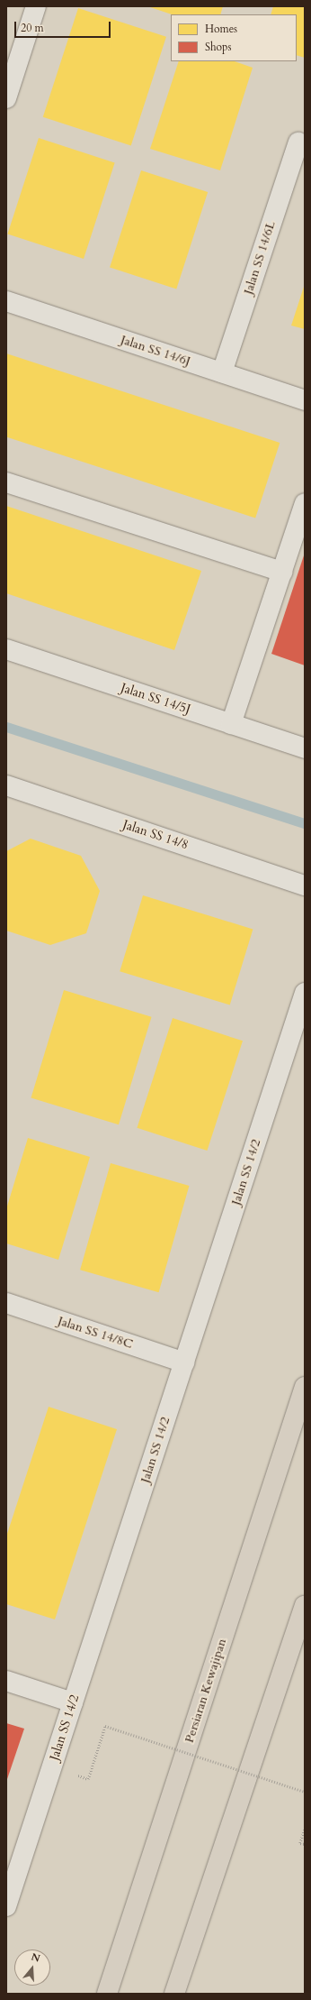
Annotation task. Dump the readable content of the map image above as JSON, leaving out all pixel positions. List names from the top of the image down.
{
  "streets": {
    "main road": ["Persiaran Kewajipan"],
    "street": [
      "Jalan SS 14/6L",
      "Jalan SS 14/6J",
      "Jalan SS 14/5J",
      "Jalan SS 14/8",
      "Jalan SS 14/2",
      "Jalan SS 14/8C"
    ]
  },
  "crossings": [
    ["Jalan SS 14/6L", "Jalan SS 14/6J"],
    ["Jalan SS 14/2", "Jalan SS 14/8C"]
  ],
  "legend": ["Homes", "Shops"],
  "scale_bar": "20 m",
  "north": "top"
}
